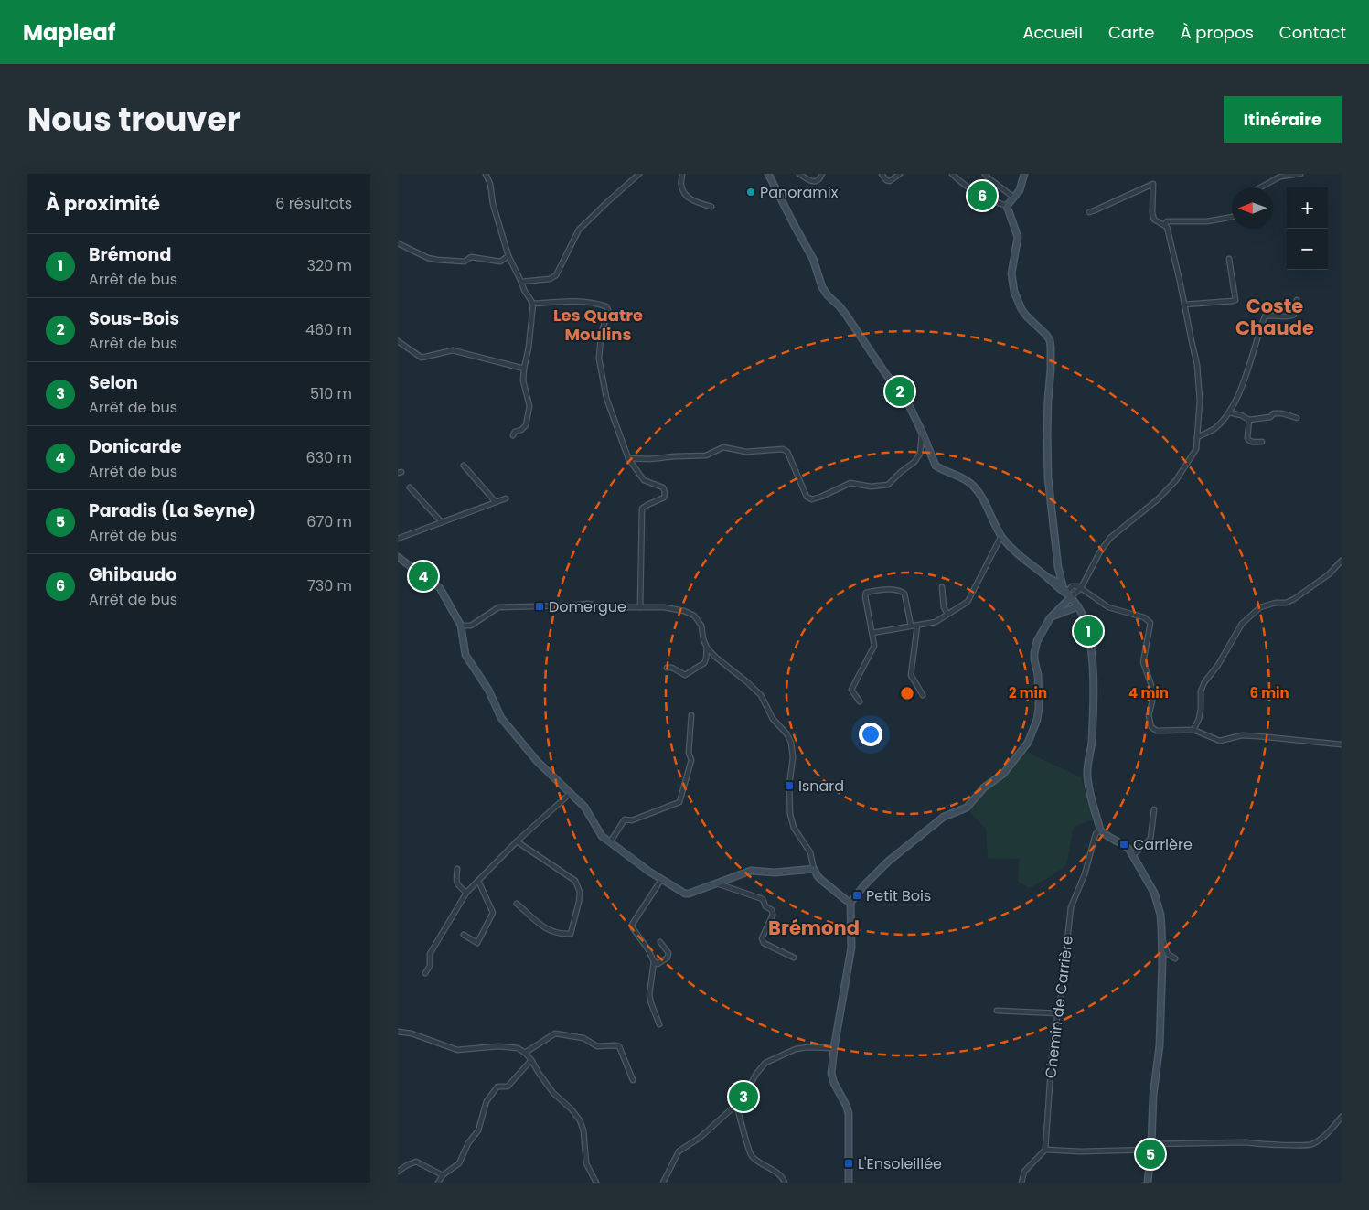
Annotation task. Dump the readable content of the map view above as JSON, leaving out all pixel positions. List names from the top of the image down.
{
  "streets": {
    "street": ["Chemin de Carrière"]
  },
  "districts": ["Coste Chaude", "Les Quatre Moulins", "Brémond"],
  "places": {
    "other": ["Panoramix"],
    "transit": [
      "Domergue",
      "Isnard",
      "Carrière",
      "Petit Bois",
      "L'Ensoleillée"
    ]
  },
  "north": "left",
  "page": {
    "header": "Mapleaf",
    "nav": [
      "Accueil",
      "Carte",
      "À propos",
      "Contact"
    ],
    "title": "Nous trouver",
    "buttons": "Itinéraire",
    "heading": ["À proximité", "6 résultats"],
    "pins": [
      "6",
      "2",
      "4",
      "1",
      "3",
      "5"
    ],
    "map_buttons": ["+", "−"],
    "list": [
      {
        "mark": "1",
        "name": "Brémond",
        "note": "Arrêt de bus",
        "value": "320 m"
      },
      {
        "mark": "2",
        "name": "Sous-Bois",
        "note": "Arrêt de bus",
        "value": "460 m"
      },
      {
        "mark": "3",
        "name": "Selon",
        "note": "Arrêt de bus",
        "value": "510 m"
      },
      {
        "mark": "4",
        "name": "Donicarde",
        "note": "Arrêt de bus",
        "value": "630 m"
      },
      {
        "mark": "5",
        "name": "Paradis (La Seyne)",
        "note": "Arrêt de bus",
        "value": "670 m"
      },
      {
        "mark": "6",
        "name": "Ghibaudo",
        "note": "Arrêt de bus",
        "value": "730 m"
      }
    ]
  },
  "rings": ["2 min", "4 min", "6 min"]
}
